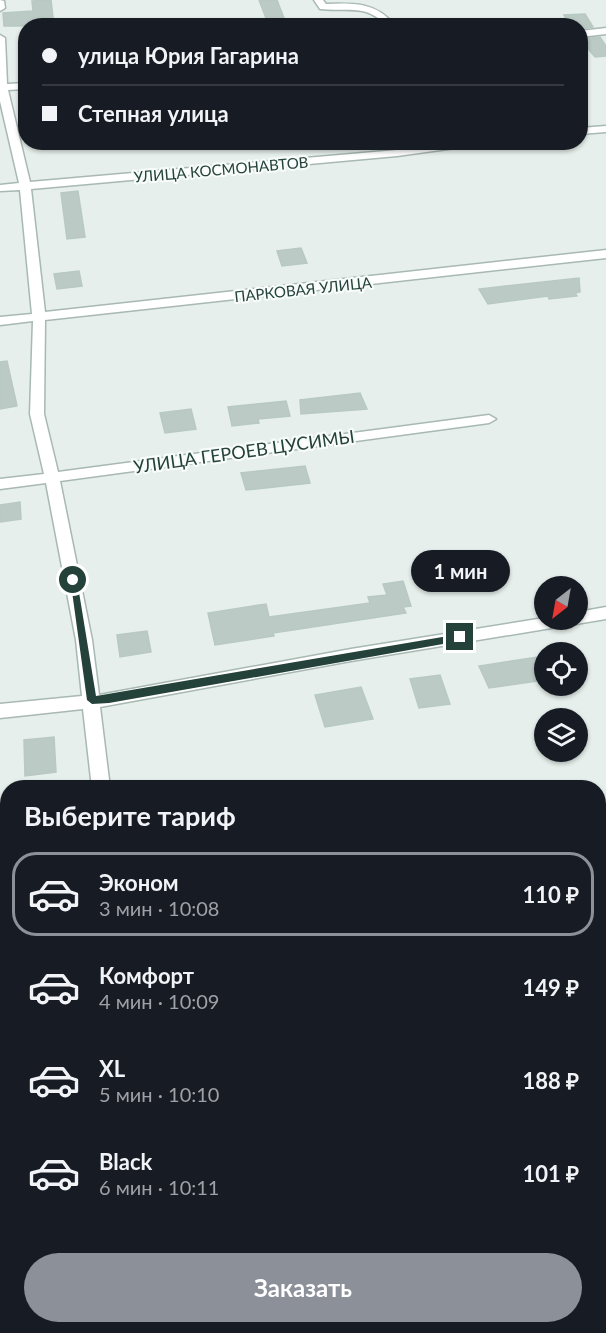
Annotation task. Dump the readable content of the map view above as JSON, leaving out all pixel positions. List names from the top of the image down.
{
  "streets": {
    "street": ["УЛИЦА КОСМОНАВТОВ", "ПАРКОВАЯ УЛИЦА", "УЛИЦА ГЕРОЕВ ЦУСИМЫ"]
  },
  "north": "bottom left",
  "page": {
    "banner": ["улица Юрия Гагарина", "Степная улица"],
    "bubble": "1 мин",
    "heading": "Выберите тариф",
    "list": [
      {
        "name": "Эконом",
        "note": "3 мин · 10:08",
        "value": "110 ₽"
      },
      {
        "name": "Комфорт",
        "note": "4 мин · 10:09",
        "value": "149 ₽"
      },
      {
        "name": "XL",
        "note": "5 мин · 10:10",
        "value": "188 ₽"
      },
      {
        "name": "Black",
        "note": "6 мин · 10:11",
        "value": "101 ₽"
      }
    ],
    "buttons": "Заказать"
  }
}
